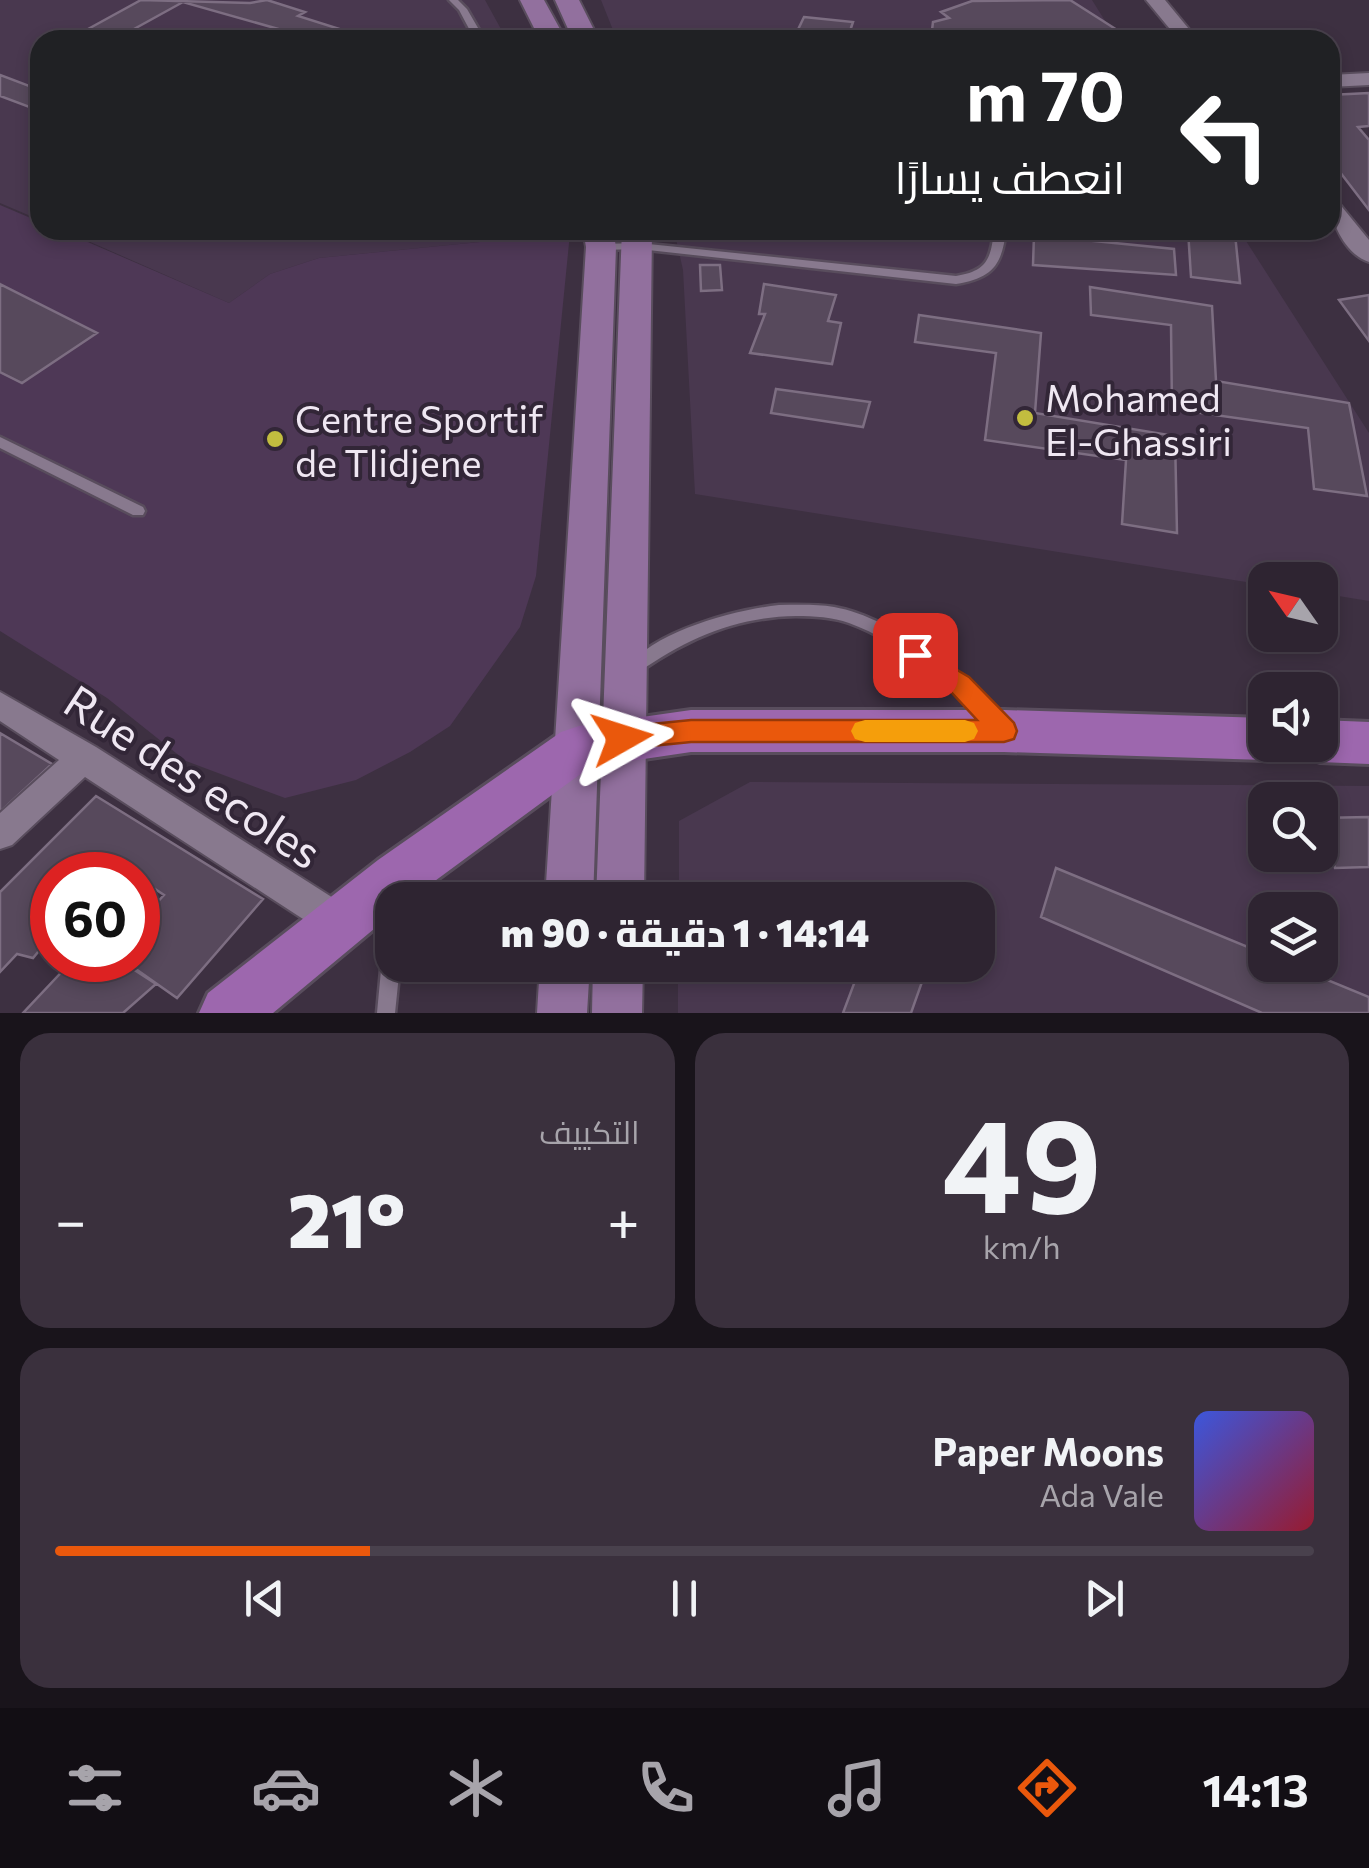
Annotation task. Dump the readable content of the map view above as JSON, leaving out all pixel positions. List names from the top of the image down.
{
  "streets": {
    "street": ["Rue des ecoles"]
  },
  "places": ["Mohamed El-Ghassiri", "Centre Sportif de Tlidjene"],
  "north": "top left",
  "page": {
    "turn": ["70 m", "انعطف يسارًا"],
    "limit": "60",
    "trip": "14:14 · 1 دقيقة · 90 m",
    "tile": [
      ["49", "km/h"],
      "التكييف"
    ],
    "heat": ["−", "21°", "+"],
    "song": ["Paper Moons", "Ada Vale"],
    "tabs": "14:13"
  }
}
